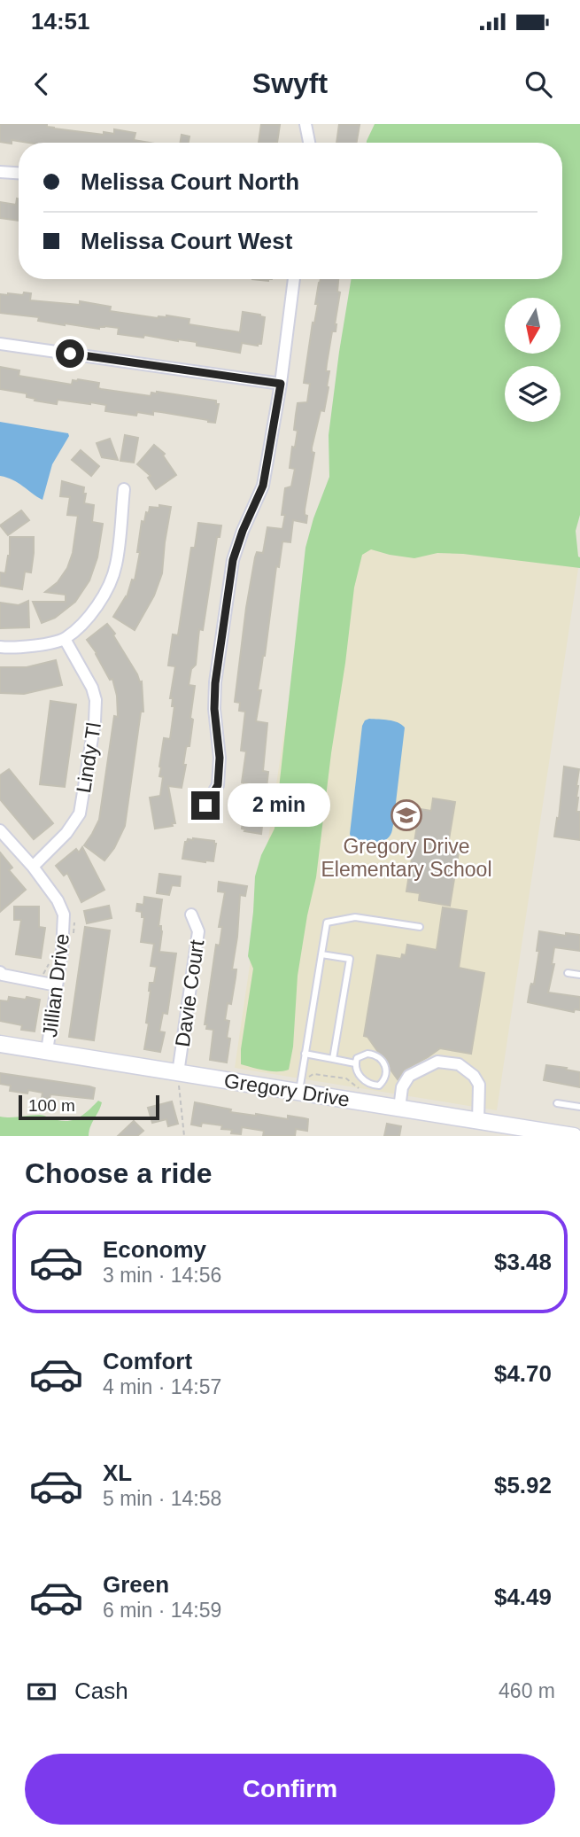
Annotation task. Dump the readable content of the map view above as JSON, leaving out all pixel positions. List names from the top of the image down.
{
  "streets": {
    "street": [
      "Lindy Tl",
      "Jillian Drive",
      "Davie Court",
      "Gregory Drive"
    ]
  },
  "crossings": [
    ["Lindy Tl", "Jillian Drive"],
    ["Jillian Drive", "Gregory Drive"],
    ["Davie Court", "Gregory Drive"]
  ],
  "places": {
    "school or university": ["Gregory Drive Elementary School"]
  },
  "scale_bar": "100 m",
  "north": "bottom",
  "page": {
    "status": "14:51",
    "header": "Swyft",
    "banner": ["Melissa Court North", "Melissa Court West"],
    "bubble": "2 min",
    "scale": "100 m",
    "heading": "Choose a ride",
    "list": [
      {
        "name": "Economy",
        "note": "3 min · 14:56",
        "value": "$3.48"
      },
      {
        "name": "Comfort",
        "note": "4 min · 14:57",
        "value": "$4.70"
      },
      {
        "name": "XL",
        "note": "5 min · 14:58",
        "value": "$5.92"
      },
      {
        "name": "Green",
        "note": "6 min · 14:59",
        "value": "$4.49"
      }
    ],
    "pay": ["Cash", "460 m"],
    "buttons": "Confirm"
  }
}
